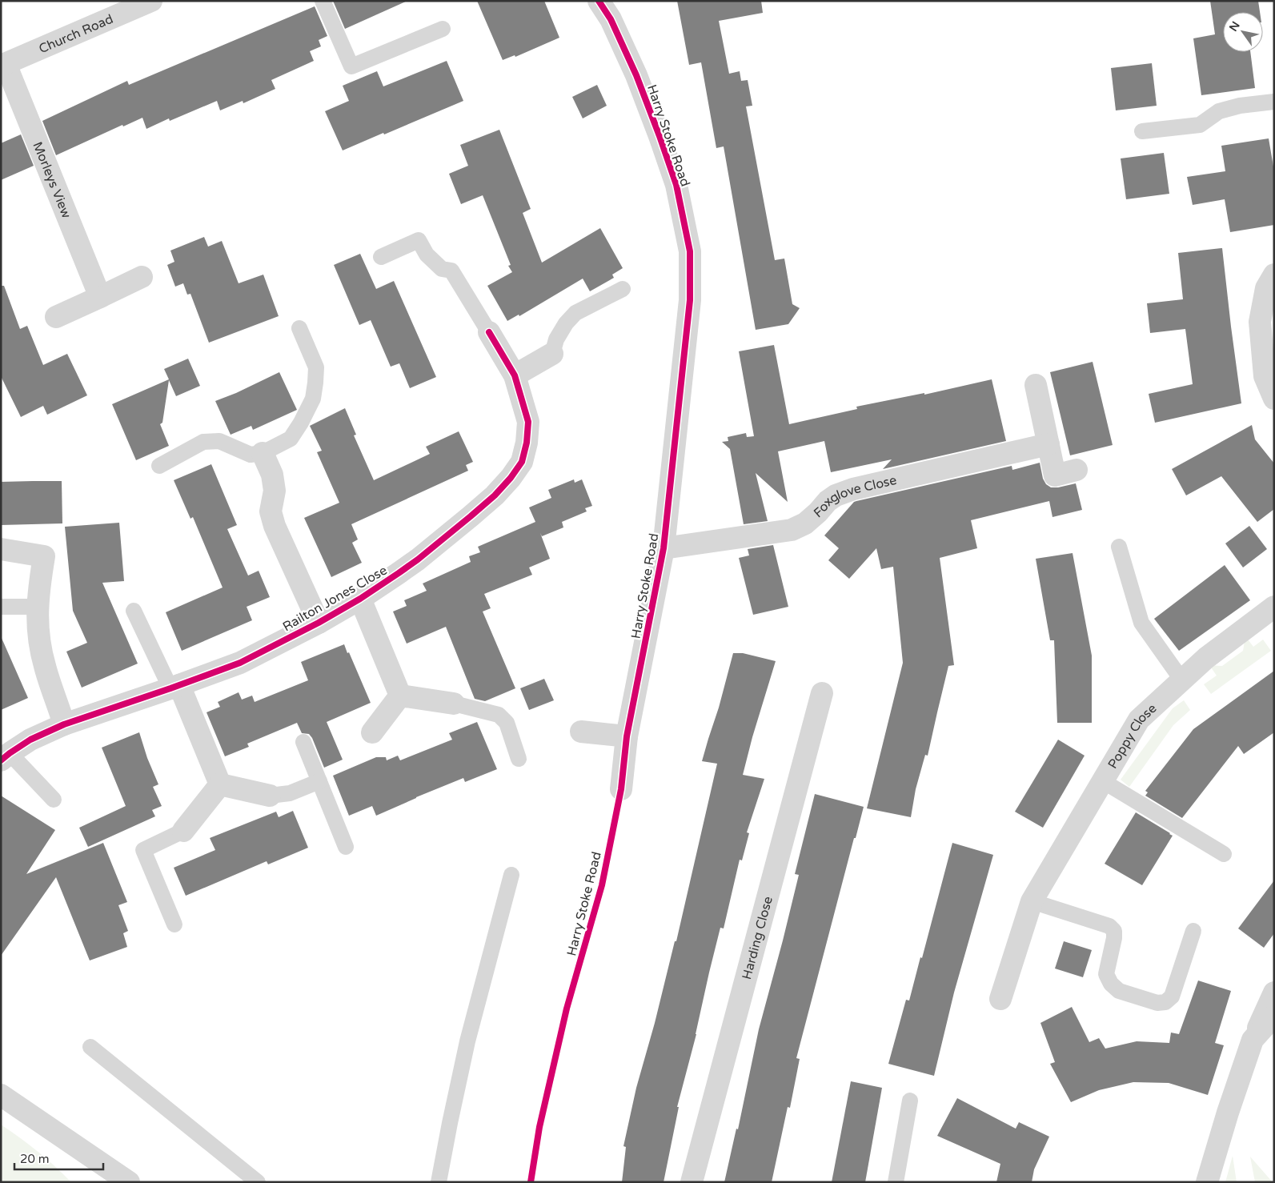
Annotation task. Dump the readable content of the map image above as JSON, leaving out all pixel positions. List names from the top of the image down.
{
  "streets": {
    "street": [
      "Church Road",
      "Harry Stoke Road",
      "Morleys View",
      "Foxglove Close",
      "Railton Jones Close",
      "Poppy Close",
      "Harding Close"
    ]
  },
  "crossings": [
    ["Church Road", "Morleys View"],
    ["Harry Stoke Road", "Foxglove Close"]
  ],
  "scale_bar": "20 m",
  "north": "top left"
}
